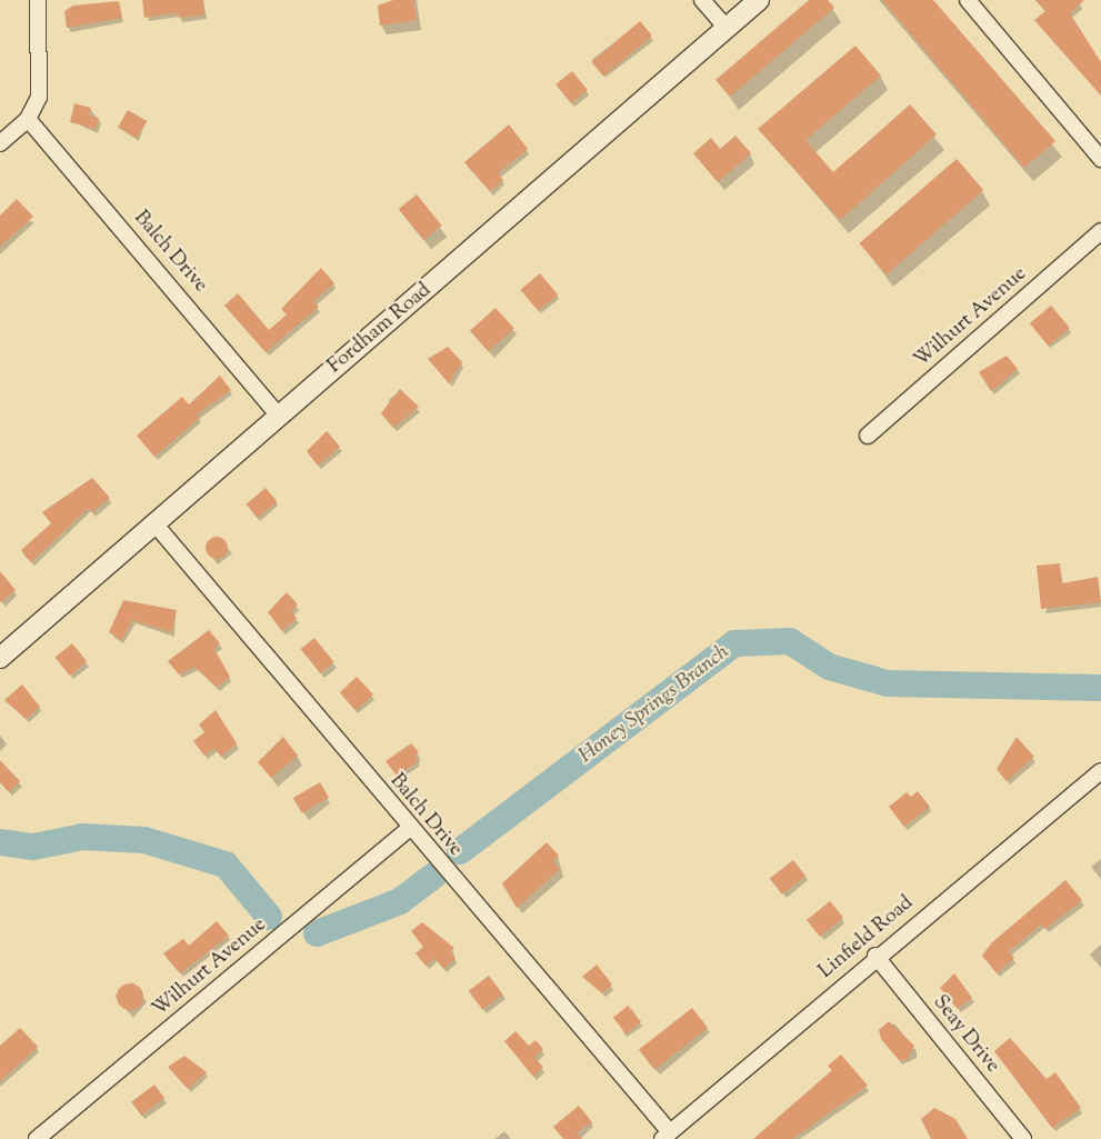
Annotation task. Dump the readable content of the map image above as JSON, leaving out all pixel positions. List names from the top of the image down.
{
  "streets": {
    "street": [
      "Balch Drive",
      "Wilhurt Avenue",
      "Fordham Road",
      "Linfield Road",
      "Seay Drive"
    ]
  },
  "crossings": [
    ["Balch Drive", "Wilhurt Avenue"],
    ["Balch Drive", "Fordham Road"],
    ["Balch Drive", "Linfield Road"],
    ["Linfield Road", "Seay Drive"]
  ],
  "water": ["Honey Springs Branch"]
}
